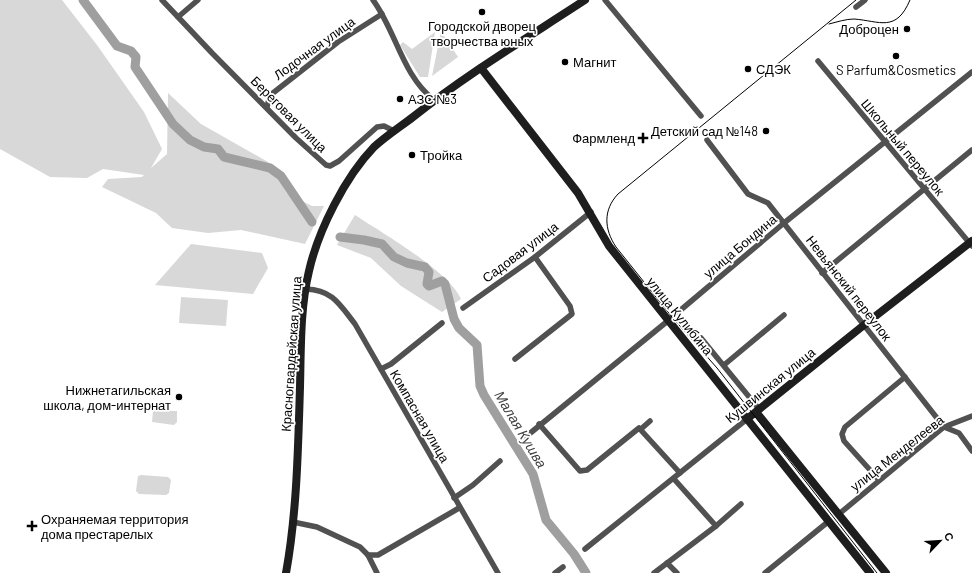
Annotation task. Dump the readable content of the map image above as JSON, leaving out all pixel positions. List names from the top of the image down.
{
  "streets": {
    "main road": ["улица Кулибина", "Красногвардейская улица", "Кушвинская улица"],
    "street": [
      "Лодочная улица",
      "Береговая улица",
      "Школьный переулок",
      "улица Бондина",
      "Садовая улица",
      "Невьянский переулок",
      "Компасная улица",
      "улица Менделеева"
    ]
  },
  "crossings": [
    ["Лодочная улица", "Береговая улица"],
    ["Береговая улица", "Красногвардейская улица"],
    ["Школьный переулок", "улица Бондина"],
    ["Школьный переулок", "Кушвинская улица"],
    ["улица Бондина", "Невьянский переулок"],
    ["улица Бондина", "улица Кулибина"],
    ["Садовая улица", "улица Кулибина"],
    ["Невьянский переулок", "Кушвинская улица"],
    ["Невьянский переулок", "улица Менделеева"],
    ["улица Кулибина", "Красногвардейская улица"],
    ["улица Кулибина", "Кушвинская улица"],
    ["Красногвардейская улица", "Компасная улица"]
  ],
  "water": ["Малая Кушва"],
  "places": {
    "other": [
      "Городской дворец творчества юных",
      "Доброцен",
      "S Parfum&Cosmetics",
      "Магнит",
      "СДЭК",
      "АЗС №3",
      "Детский сад №148",
      "Тройка",
      "Нижнетагильская школа, дом-интернат"
    ],
    "health": ["Фармленд", "Охраняемая территория дома престарелых"]
  },
  "north": "top right"
}
